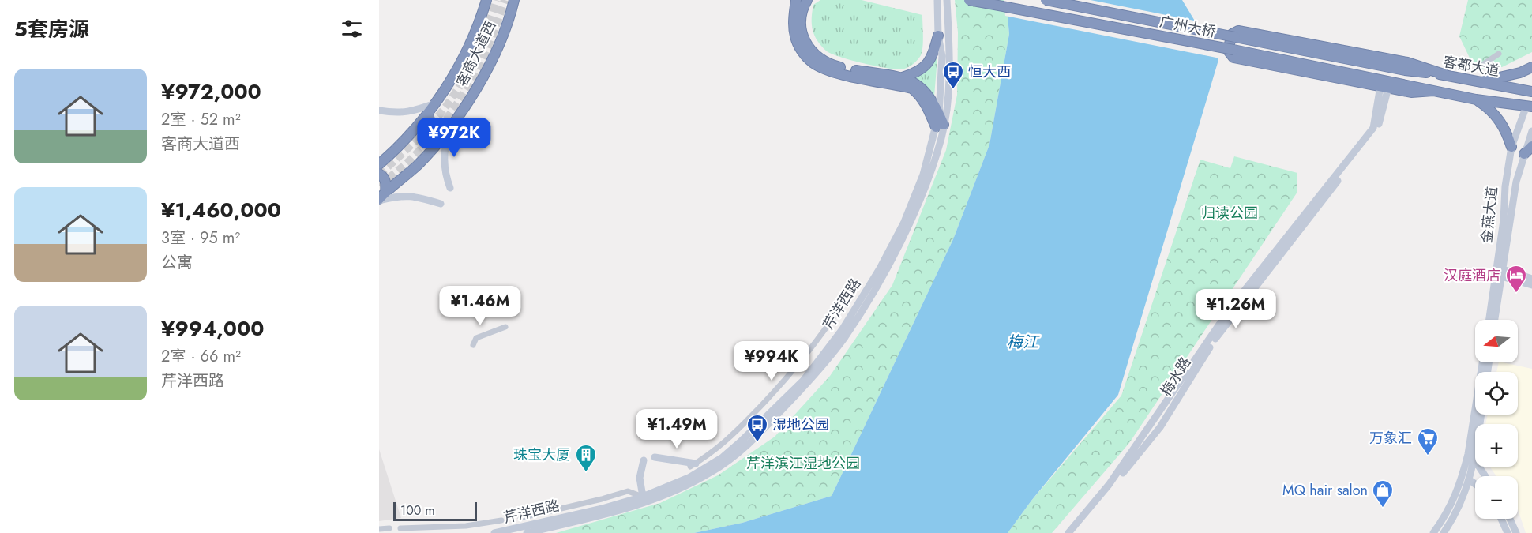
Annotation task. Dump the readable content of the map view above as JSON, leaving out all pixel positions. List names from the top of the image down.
{
  "streets": {
    "highway": ["广州大桥", "客商大道西", "客都大道"],
    "main road": ["金燕大道", "芹洋西路", "梅水路"]
  },
  "crossings": [
    ["广州大桥", "客都大道"]
  ],
  "water": ["梅江"],
  "parks": ["归读公园", "芹洋滨江湿地公园"],
  "places": {
    "bus stop": ["恒大西", "湿地公园"],
    "hotel": ["汉庭酒店"],
    "supermarket": ["万象汇"],
    "building": ["珠宝大厦"],
    "shop": ["MQ hair salon"]
  },
  "scale_bar": "100 m",
  "north": "left",
  "page": {
    "heading": "5套房源",
    "list": [
      {
        "name": "¥972,000",
        "note": "2室 · 52 m² · 客商大道西"
      },
      {
        "name": "¥1,460,000",
        "note": "3室 · 95 m² · 公寓"
      },
      {
        "name": "¥994,000",
        "note": "2室 · 66 m² · 芹洋西路"
      }
    ],
    "price": [
      "¥972K",
      "¥1.46M",
      "¥1.26M",
      "¥994K",
      "¥1.49M"
    ],
    "map_buttons": ["+", "−"],
    "scale": "100 m"
  }
}
